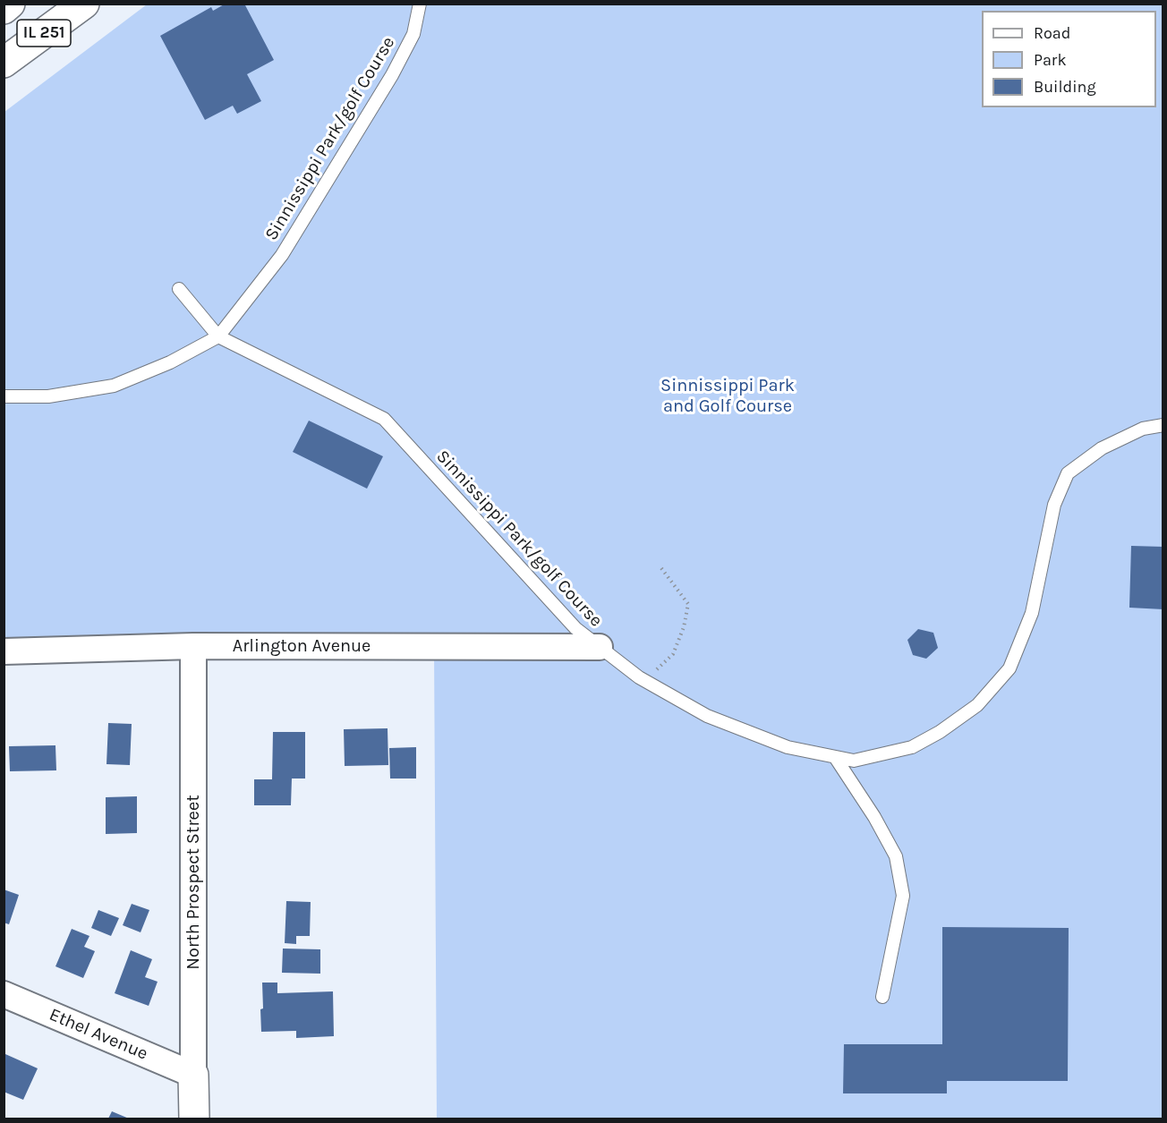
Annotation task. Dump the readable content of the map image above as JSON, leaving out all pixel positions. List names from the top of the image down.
{
  "streets": {
    "main road": ["IL 251", "North Prospect Street"],
    "street": ["Arlington Avenue", "Ethel Avenue"],
    "lane": ["Sinnissippi Park/golf Course"]
  },
  "crossings": [
    ["Sinnissippi Park/golf Course", "Arlington Avenue"],
    ["Arlington Avenue", "North Prospect Street"],
    ["North Prospect Street", "Ethel Avenue"]
  ],
  "parks": ["Sinnissippi Park and Golf Course"],
  "legend": ["Road", "Park", "Building"]
}
